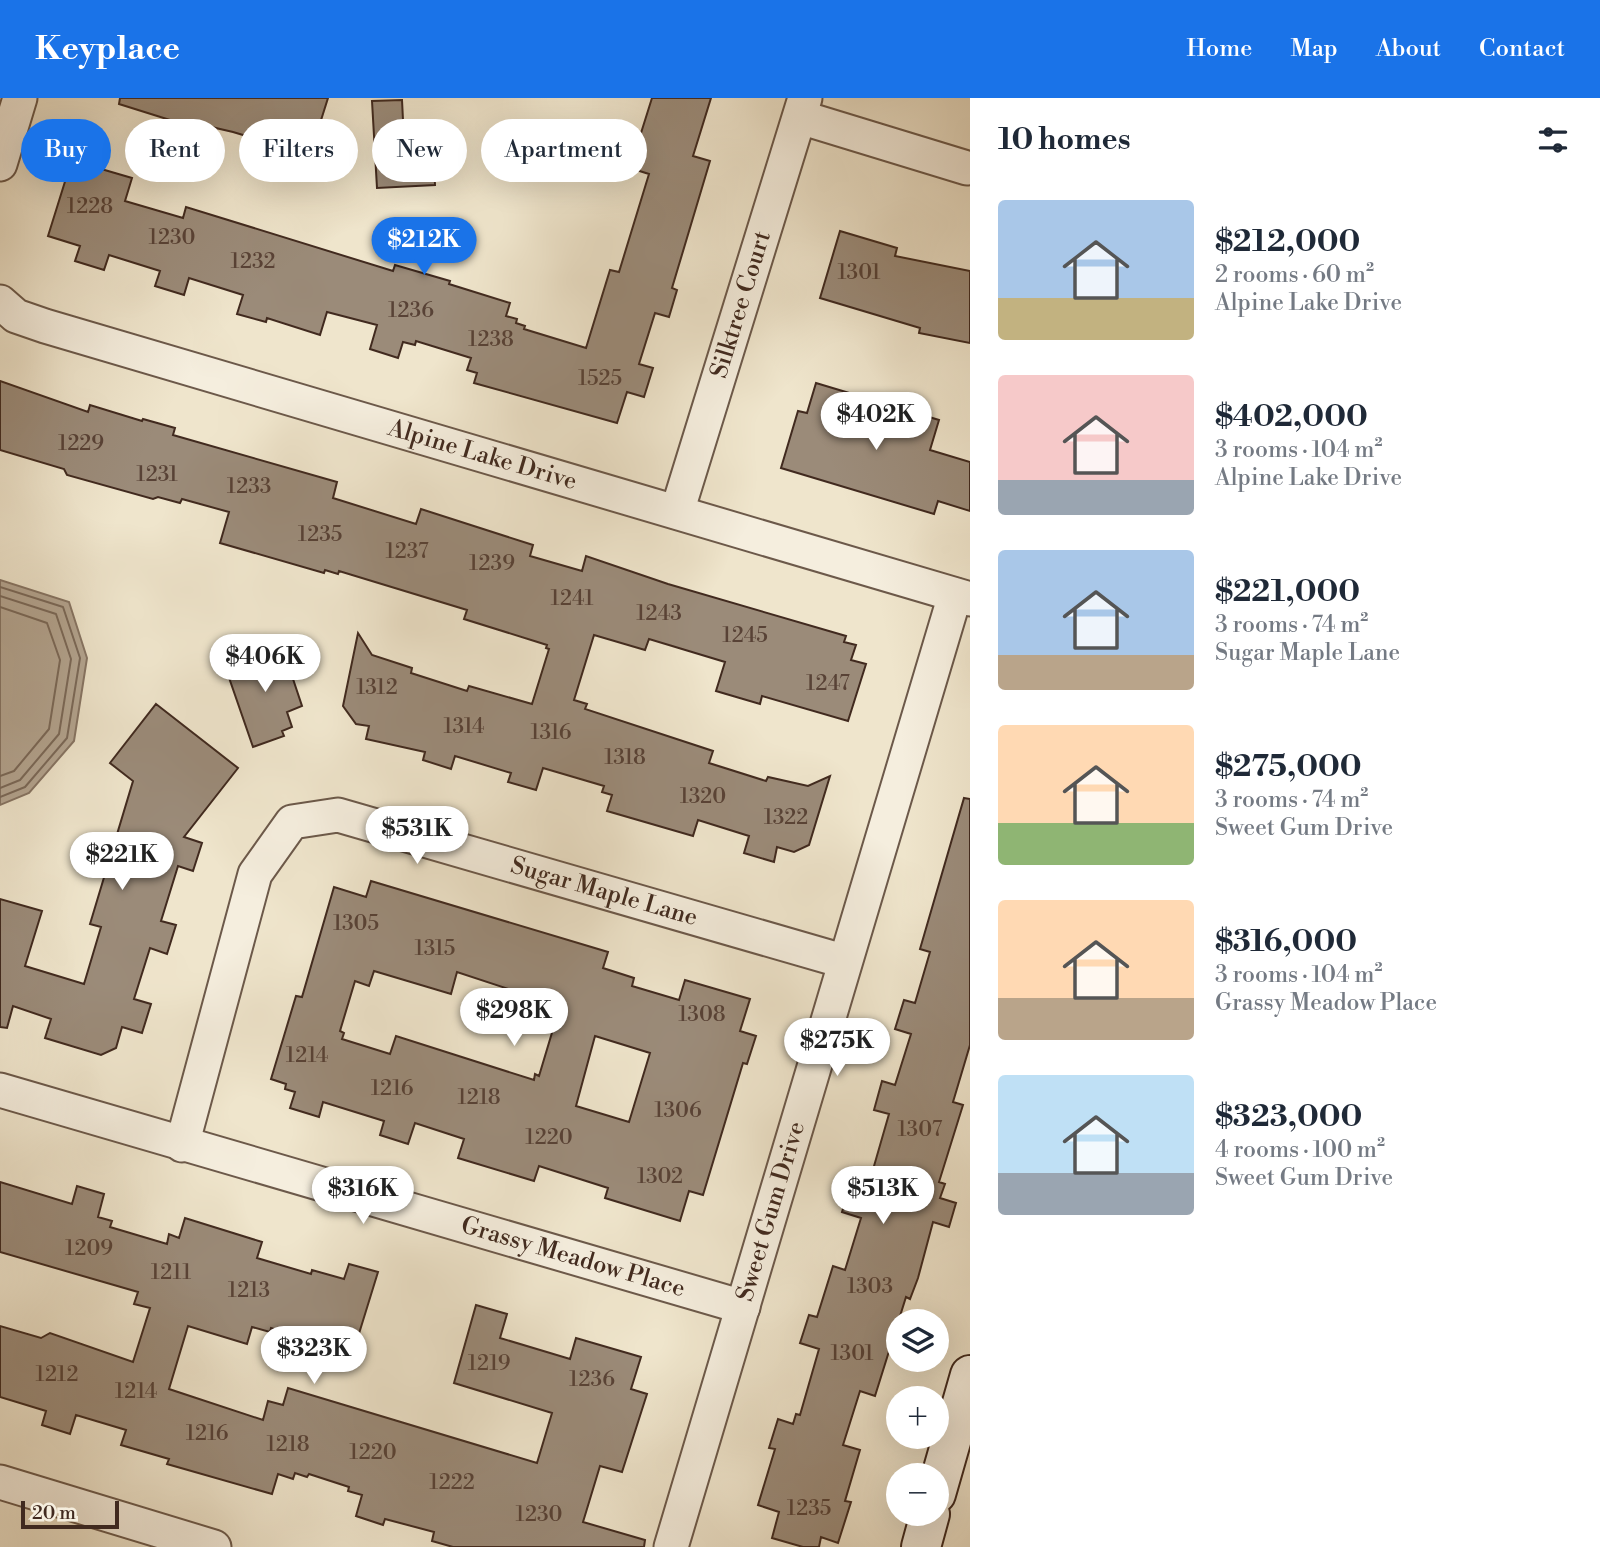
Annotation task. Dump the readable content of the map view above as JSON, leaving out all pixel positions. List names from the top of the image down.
{
  "streets": {
    "street": [
      "Silktree Court",
      "Alpine Lake Drive",
      "Sugar Maple Lane",
      "Sweet Gum Drive",
      "Grassy Meadow Place"
    ]
  },
  "crossings": [
    ["Silktree Court", "Alpine Lake Drive"],
    ["Alpine Lake Drive", "Sweet Gum Drive"],
    ["Sugar Maple Lane", "Sweet Gum Drive"],
    ["Sugar Maple Lane", "Grassy Meadow Place"],
    ["Sweet Gum Drive", "Grassy Meadow Place"]
  ],
  "house_numbers": [
    "1228",
    "1230",
    "1232",
    "1301",
    "1236",
    "1238",
    "1525",
    "1229",
    "1231",
    "1233",
    "1235",
    "1237",
    "1239",
    "1241",
    "1243",
    "1245",
    "1247",
    "1312",
    "1314",
    "1316",
    "1318",
    "1320",
    "1322",
    "1305",
    "1315",
    "1308",
    "1214",
    "1216",
    "1218",
    "1306",
    "1307",
    "1220",
    "1302",
    "1209",
    "1211",
    "1303",
    "1213",
    "1301",
    "1219",
    "1212",
    "1236",
    "1214",
    "1216",
    "1218",
    "1220",
    "1222",
    "1235",
    "1230"
  ],
  "scale_bar": "20 m",
  "page": {
    "header": "Keyplace",
    "nav": [
      "Home",
      "Map",
      "About",
      "Contact"
    ],
    "heading": "10 homes",
    "chip": [
      "Buy",
      "Rent",
      "Filters",
      "New",
      "Apartment"
    ],
    "list": [
      {
        "name": "$212,000",
        "note": "2 rooms · 60 m² · Alpine Lake Drive"
      },
      {
        "name": "$402,000",
        "note": "3 rooms · 104 m² · Alpine Lake Drive"
      },
      {
        "name": "$221,000",
        "note": "3 rooms · 74 m² · Sugar Maple Lane"
      },
      {
        "name": "$275,000",
        "note": "3 rooms · 74 m² · Sweet Gum Drive"
      },
      {
        "name": "$316,000",
        "note": "3 rooms · 104 m² · Grassy Meadow Place"
      },
      {
        "name": "$323,000",
        "note": "4 rooms · 100 m² · Sweet Gum Drive"
      }
    ],
    "price": [
      "$212K",
      "$402K",
      "$406K",
      "$531K",
      "$221K",
      "$298K",
      "$275K",
      "$316K",
      "$513K",
      "$323K"
    ],
    "map_buttons": ["+", "−"],
    "scale": "20 m"
  }
}
